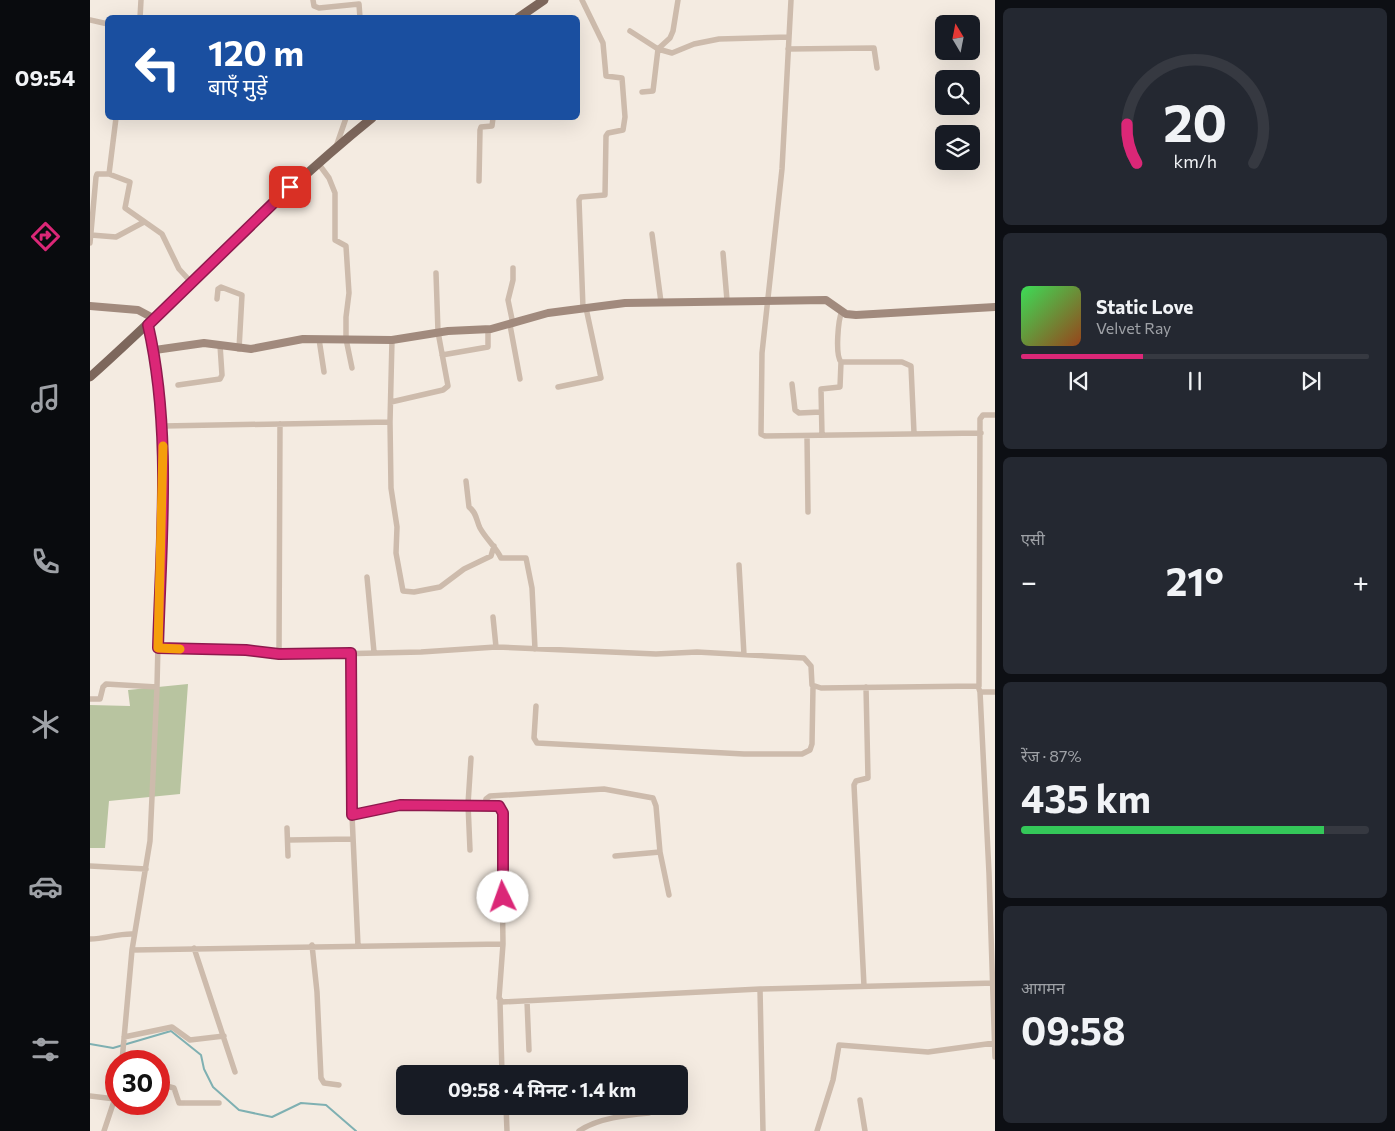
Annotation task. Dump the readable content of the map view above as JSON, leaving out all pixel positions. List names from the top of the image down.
{
  "north": "top",
  "page": {
    "tabs": "09:54",
    "turn": ["120 m", "बाएँ मुड़ें"],
    "song": ["Static Love", "Velvet Ray"],
    "tile": [
      "एसी",
      ["रेंज · 87%", "435 km"],
      ["आगमन", "09:58"]
    ],
    "heat": ["−", "21°", "+"],
    "limit": "30",
    "trip": "09:58 · 4 मिनट · 1.4 km",
    "gauge": ["20", "km/h"]
  }
}
